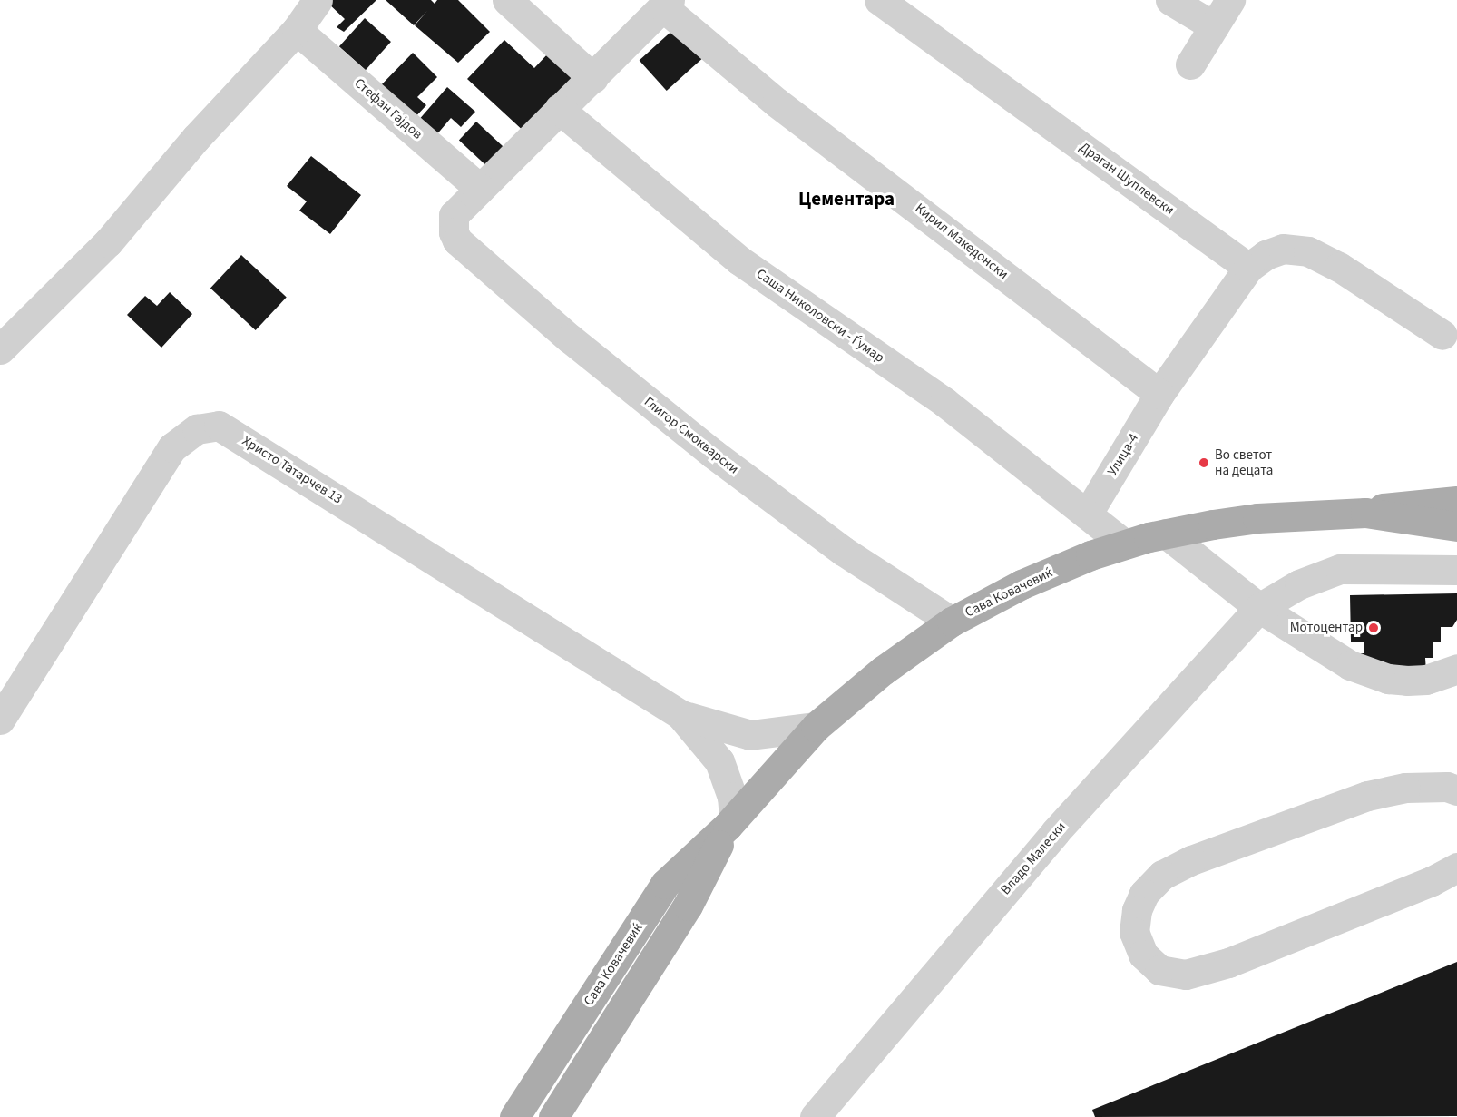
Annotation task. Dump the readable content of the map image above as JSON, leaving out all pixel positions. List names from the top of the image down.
{
  "streets": {
    "main road": ["Сава Ковачевиќ"],
    "street": [
      "Стефан Гајдов",
      "Драган Шуплевски",
      "Кирил Македонски",
      "Саша Николовски - Ѓумар",
      "Глигор Смокварски",
      "Улица-4",
      "Христо Татарчев 13",
      "Владо Малески"
    ]
  },
  "crossings": [
    ["Стефан Гајдов", "Глигор Смокварски"],
    ["Кирил Македонски", "Улица-4"],
    ["Саша Николовски - Ѓумар", "Улица-4"],
    ["Саша Николовски - Ѓумар", "Сава Ковачевиќ"],
    ["Глигор Смокварски", "Сава Ковачевиќ"],
    ["Христо Татарчев 13", "Сава Ковачевиќ"]
  ],
  "districts": ["Цементара"],
  "places": ["Во светот на децата", "Мотоцентар"]
}
